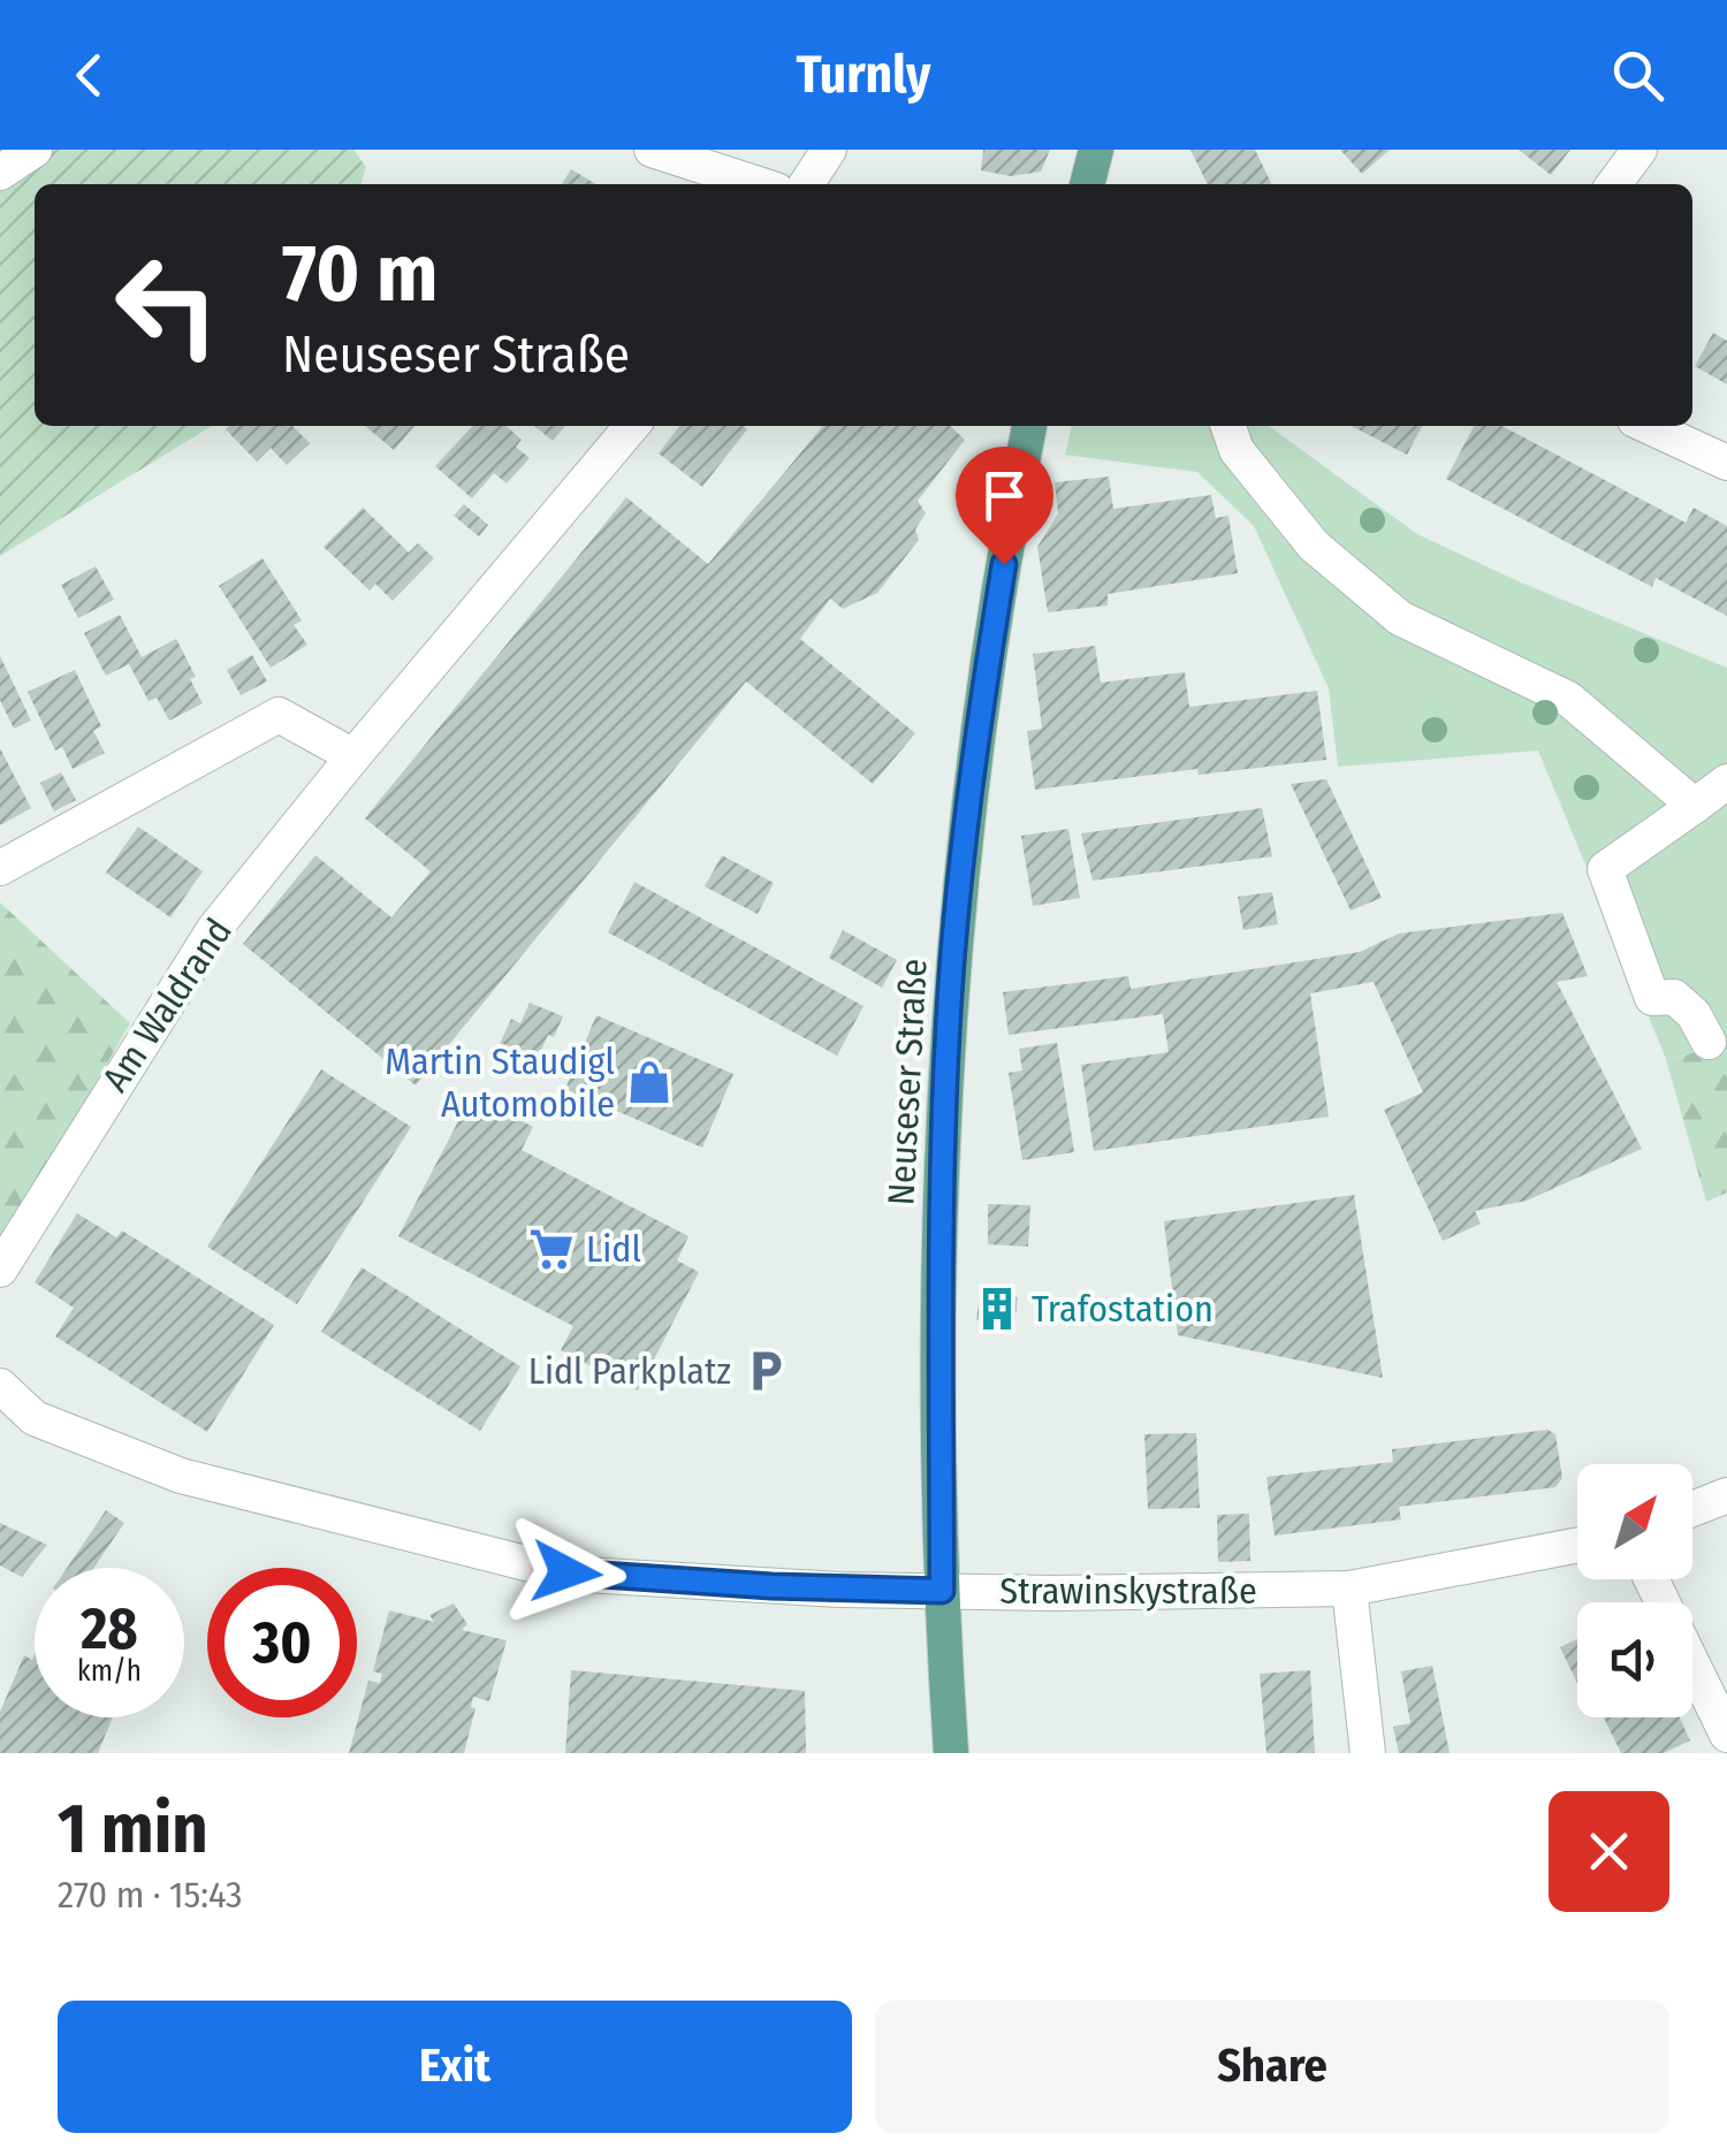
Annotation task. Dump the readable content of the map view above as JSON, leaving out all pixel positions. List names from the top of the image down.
{
  "streets": {
    "main road": ["Neuseser Straße"],
    "street": ["Am Waldrand", "Strawinskystraße"]
  },
  "crossings": [
    ["Neuseser Straße", "Strawinskystraße"]
  ],
  "places": {
    "shop": ["Martin Staudigl Automobile"],
    "supermarket": ["Lidl"],
    "building": ["Trafostation"],
    "parking": ["Lidl Parkplatz"]
  },
  "north": "top right",
  "page": {
    "header": "Turnly",
    "turn": ["70 m", "Neuseser Straße"],
    "speed": "28 km/h",
    "limit": "30",
    "heading": ["1 min", "270 m · 15:43"],
    "buttons": ["Exit", "Share"]
  }
}
